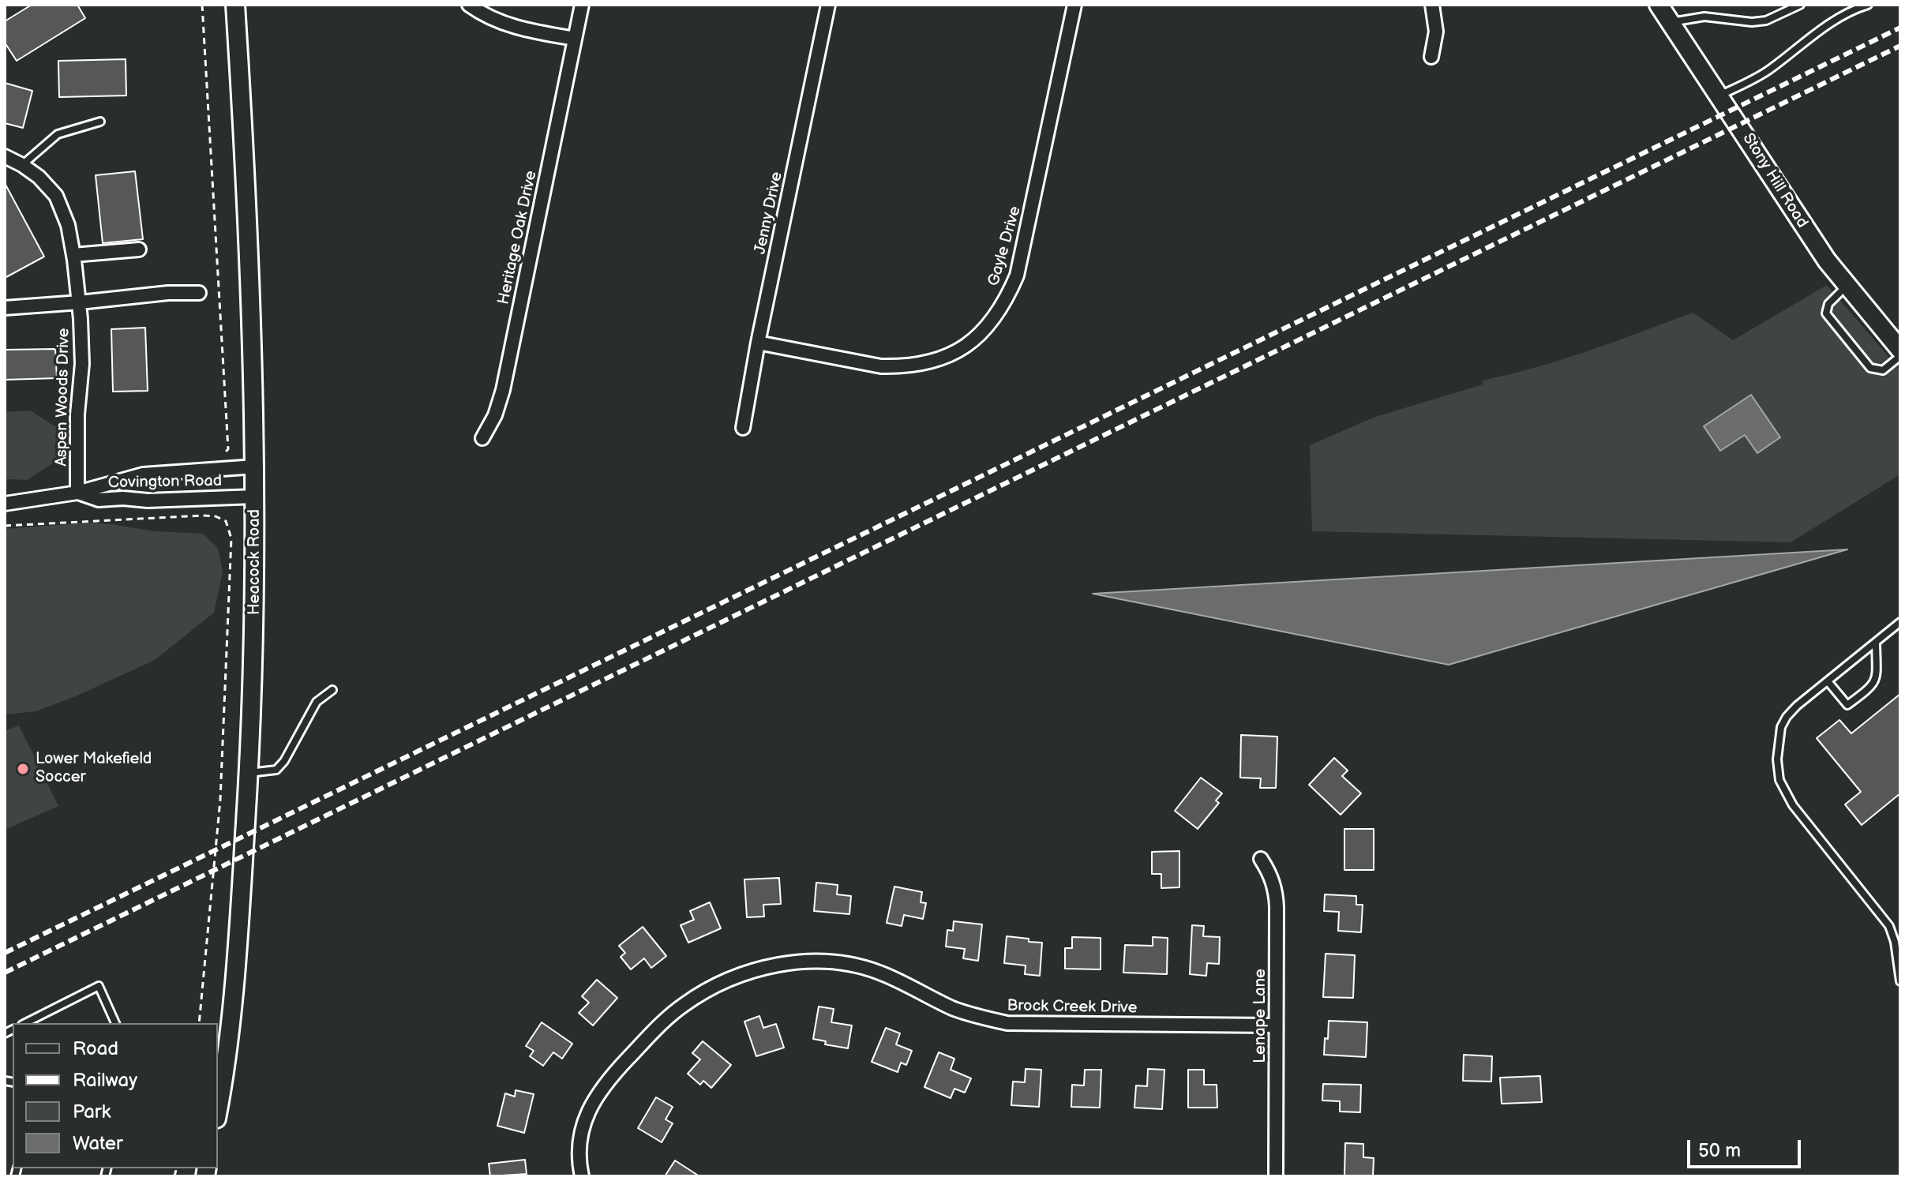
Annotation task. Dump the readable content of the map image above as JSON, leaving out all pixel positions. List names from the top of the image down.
{
  "streets": {
    "main road": ["Stony Hill Road", "Heacock Road"],
    "street": [
      "Jenny Drive",
      "Heritage Oak Drive",
      "Gayle Drive",
      "Aspen Woods Drive",
      "Covington Road",
      "Brock Creek Drive",
      "Lenape Lane"
    ]
  },
  "crossings": [
    ["Jenny Drive", "Gayle Drive"],
    ["Aspen Woods Drive", "Covington Road"],
    ["Covington Road", "Heacock Road"],
    ["Brock Creek Drive", "Lenape Lane"]
  ],
  "places": ["Lower Makefield Soccer"],
  "legend": [
    "Road",
    "Railway",
    "Park",
    "Water"
  ],
  "scale_bar": "50 m"
}
